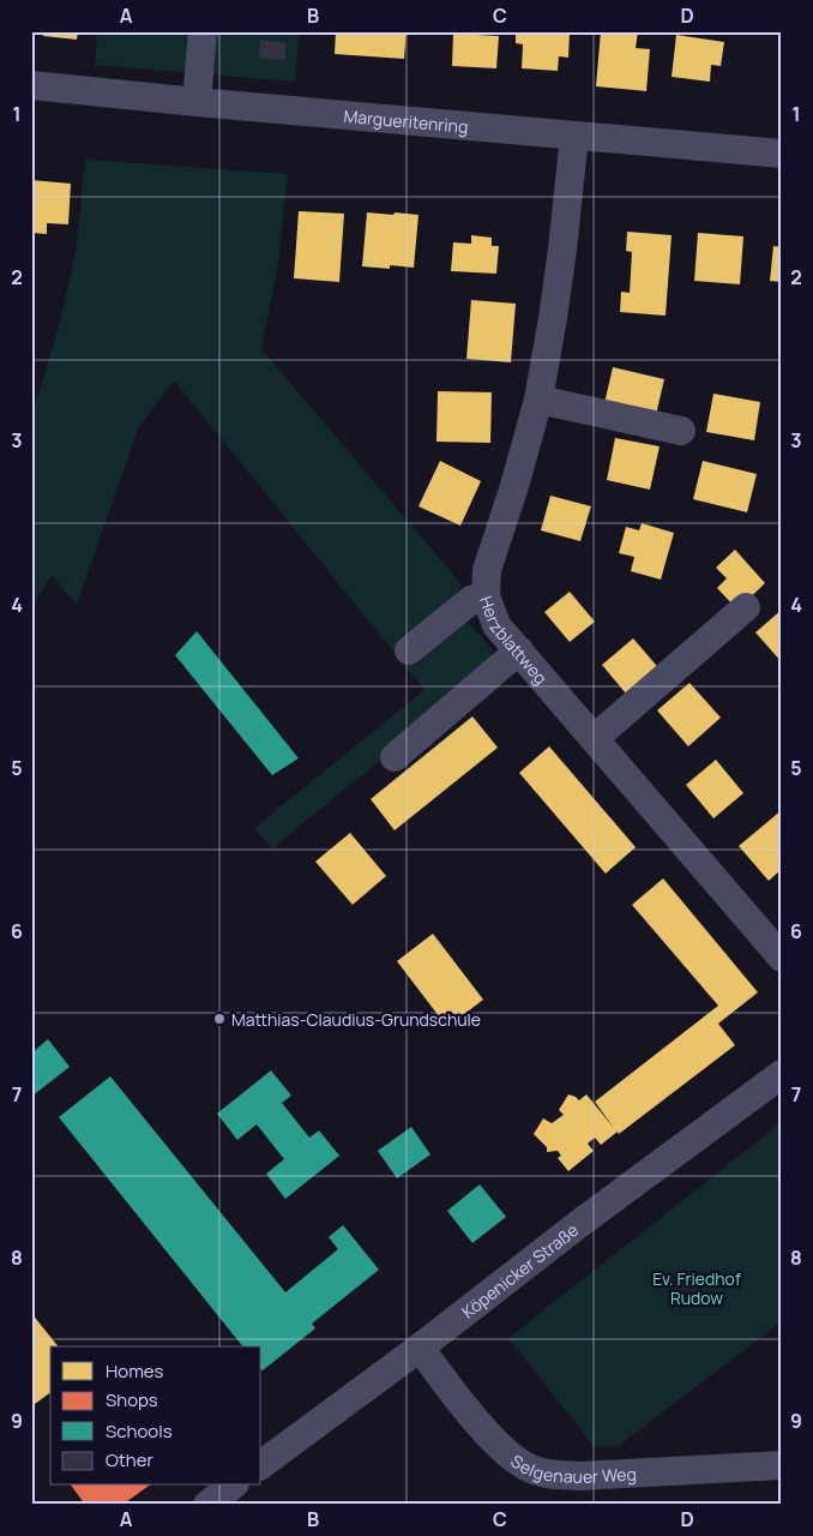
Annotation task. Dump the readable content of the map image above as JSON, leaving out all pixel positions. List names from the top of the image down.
{
  "streets": {
    "street": [
      "Margueritenring",
      "Herzblattweg",
      "Köpenicker Straße",
      "Selgenauer Weg"
    ]
  },
  "crossings": [
    ["Margueritenring", "Herzblattweg"],
    ["Köpenicker Straße", "Selgenauer Weg"]
  ],
  "parks": ["Ev. Friedhof Rudow"],
  "places": ["Matthias-Claudius-Grundschule"],
  "legend": [
    "Homes",
    "Shops",
    "Schools",
    "Other"
  ],
  "grid": {
    "columns": [
      "A",
      "B",
      "C",
      "D"
    ],
    "rows": [
      "1",
      "2",
      "3",
      "4",
      "5",
      "6",
      "7",
      "8",
      "9"
    ]
  }
}
